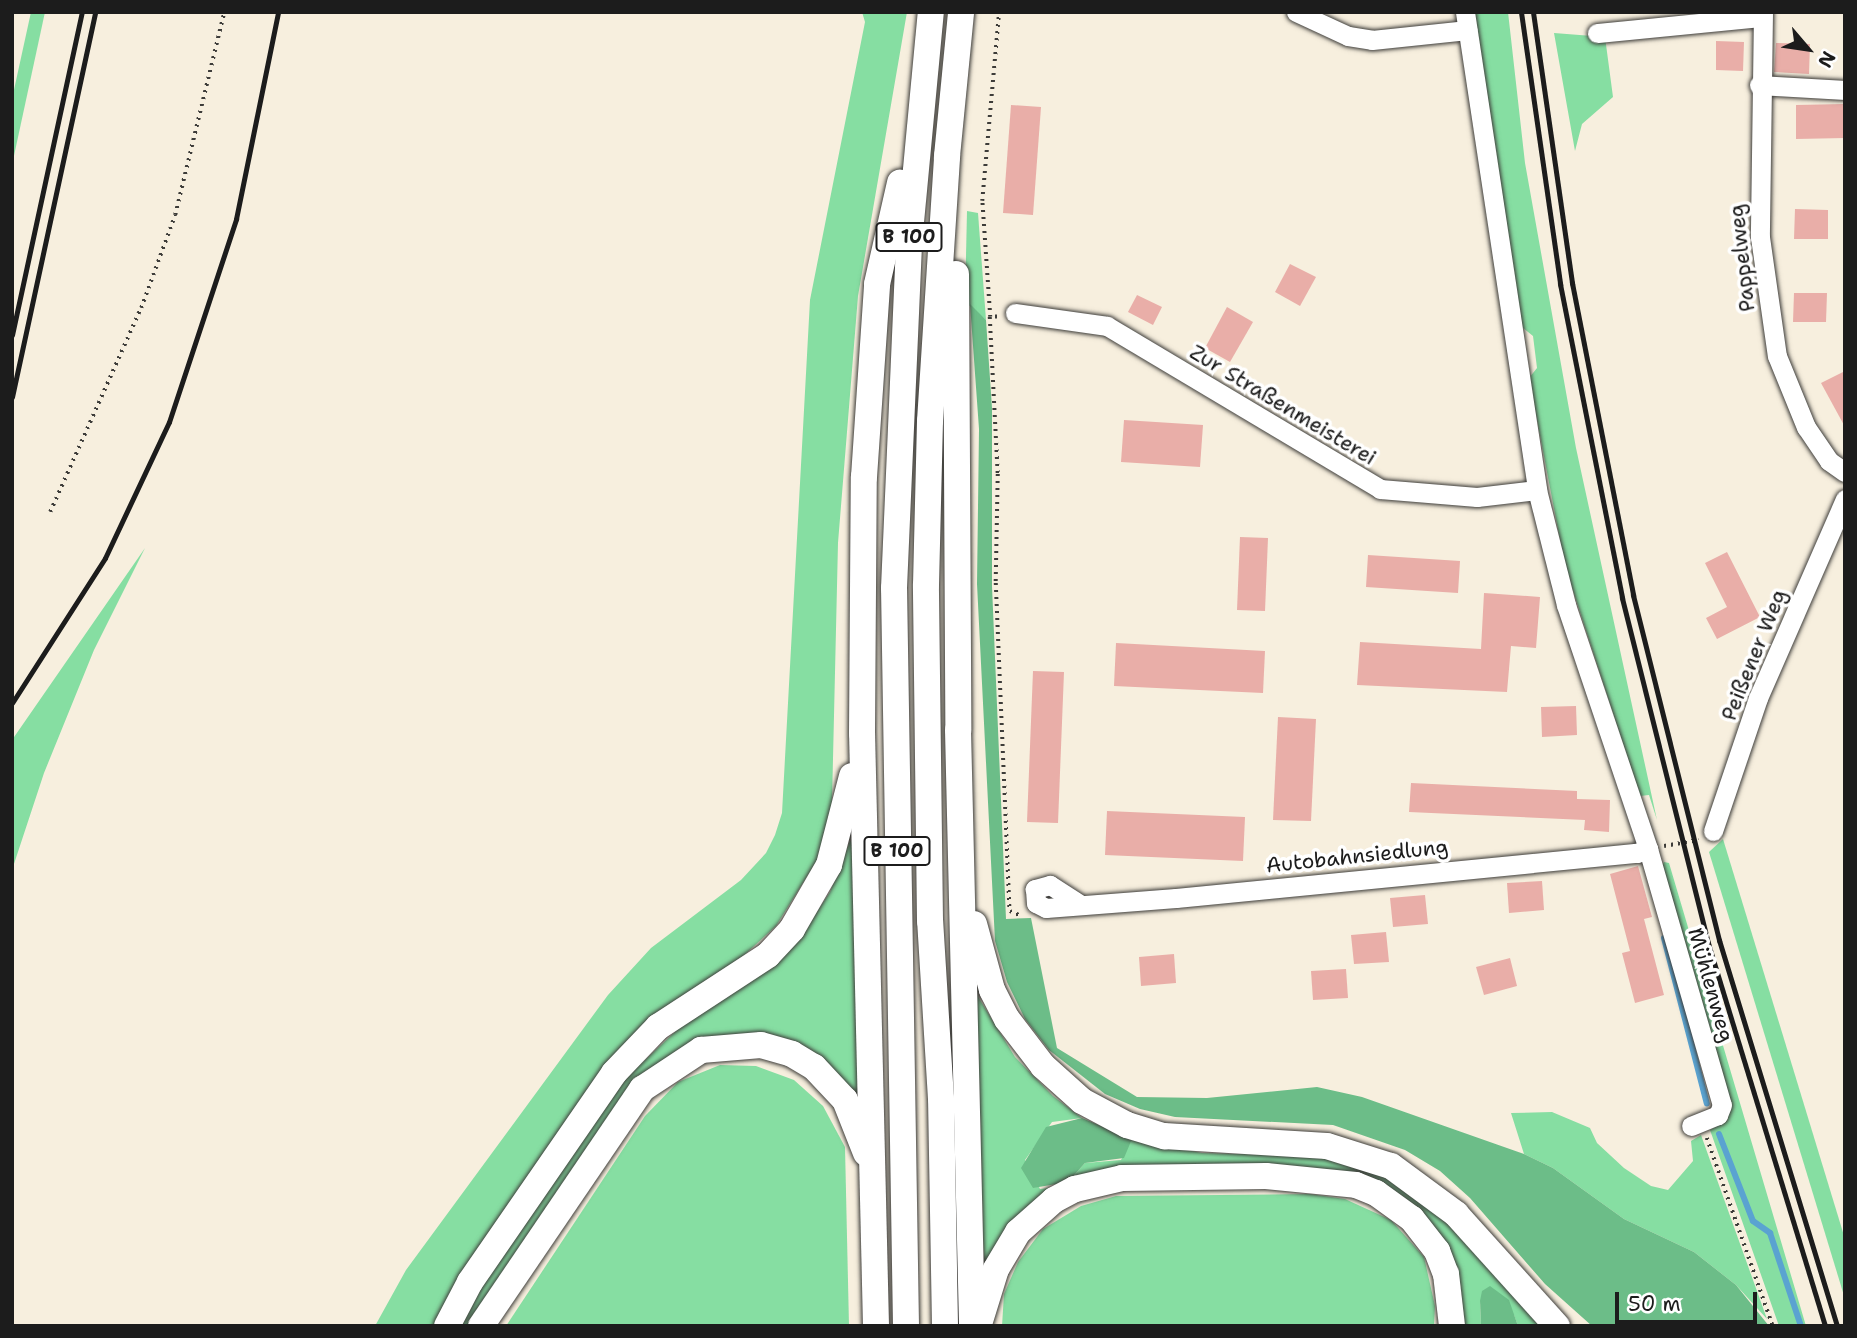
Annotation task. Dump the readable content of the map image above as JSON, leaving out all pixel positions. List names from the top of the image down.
{
  "streets": {
    "highway": ["B 100"],
    "street": [
      "Pappelweg",
      "Zur Straßenmeisterei",
      "Peißener Weg",
      "Autobahnsiedlung",
      "Mühlenweg"
    ]
  },
  "crossings": [
    ["Autobahnsiedlung", "Mühlenweg"]
  ],
  "scale_bar": "50 m",
  "north": "bottom right"
}
